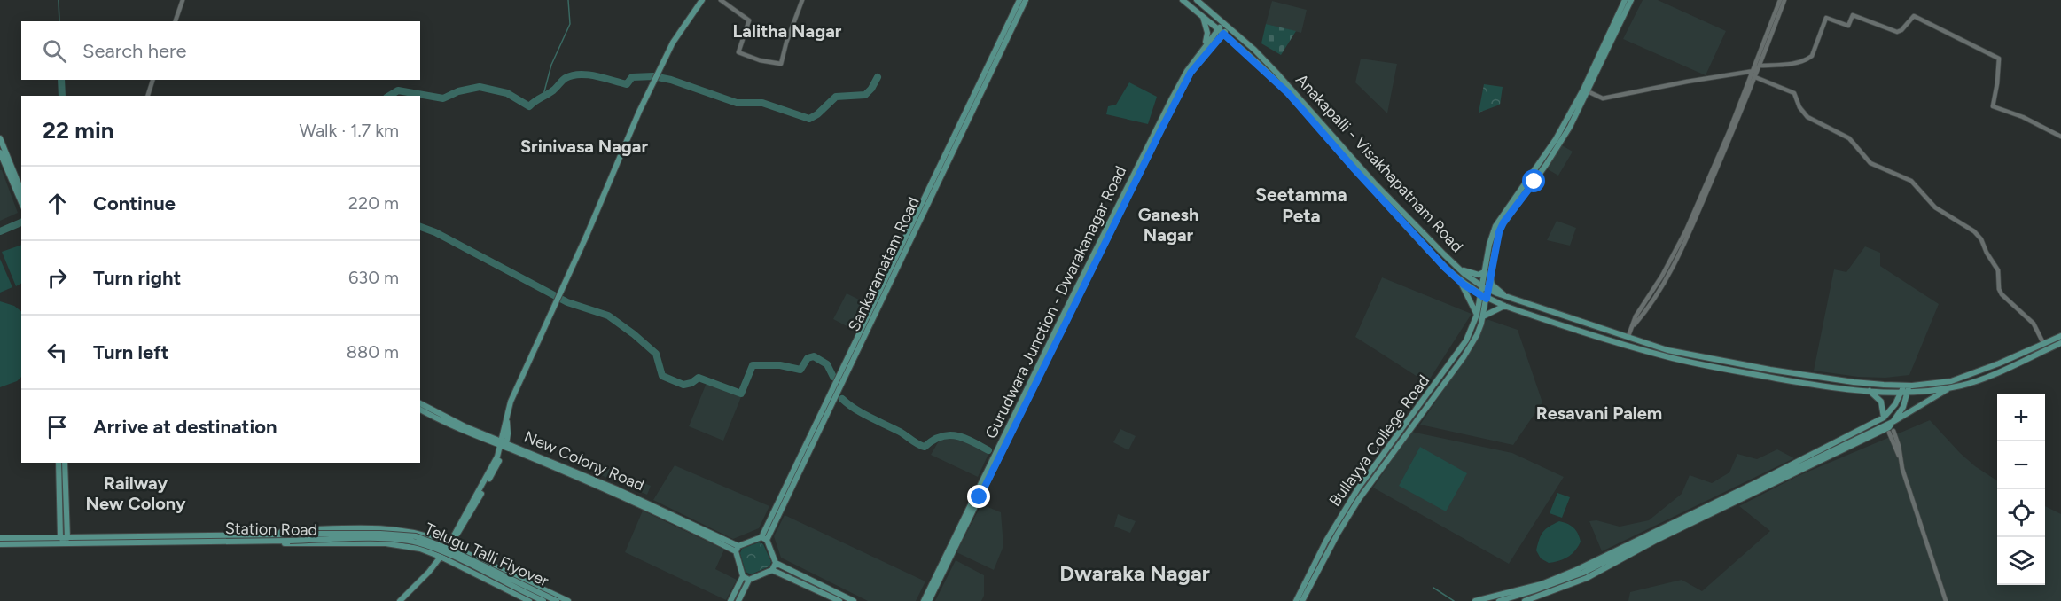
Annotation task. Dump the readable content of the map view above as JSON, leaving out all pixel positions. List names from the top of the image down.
{
  "streets": {
    "main road": [
      "Anakapalli - Visakhapatnam Road",
      "Sankaramatam Road",
      "Gurudwara Junction - Dwarakanagar Road",
      "Bullayya College Road",
      "New Colony Road",
      "Station Road",
      "Telugu Talli Flyover"
    ]
  },
  "crossings": [
    ["Anakapalli - Visakhapatnam Road", "Gurudwara Junction - Dwarakanagar Road"],
    ["Anakapalli - Visakhapatnam Road", "Bullayya College Road"],
    ["Station Road", "Telugu Talli Flyover"]
  ],
  "districts": [
    "Lalitha Nagar",
    "Srinivasa Nagar",
    "Seetamma Peta",
    "Ganesh Nagar",
    "Resavani Palem",
    "Railway New Colony",
    "Dwaraka Nagar"
  ],
  "page": {
    "search": "Search here",
    "heading": ["22 min", "Walk · 1.7 km"],
    "list": [
      ["Continue", "220 m"],
      ["Turn right", "630 m"],
      ["Turn left", "880 m"],
      "Arrive at destination"
    ],
    "map_buttons": ["+", "−"]
  }
}
